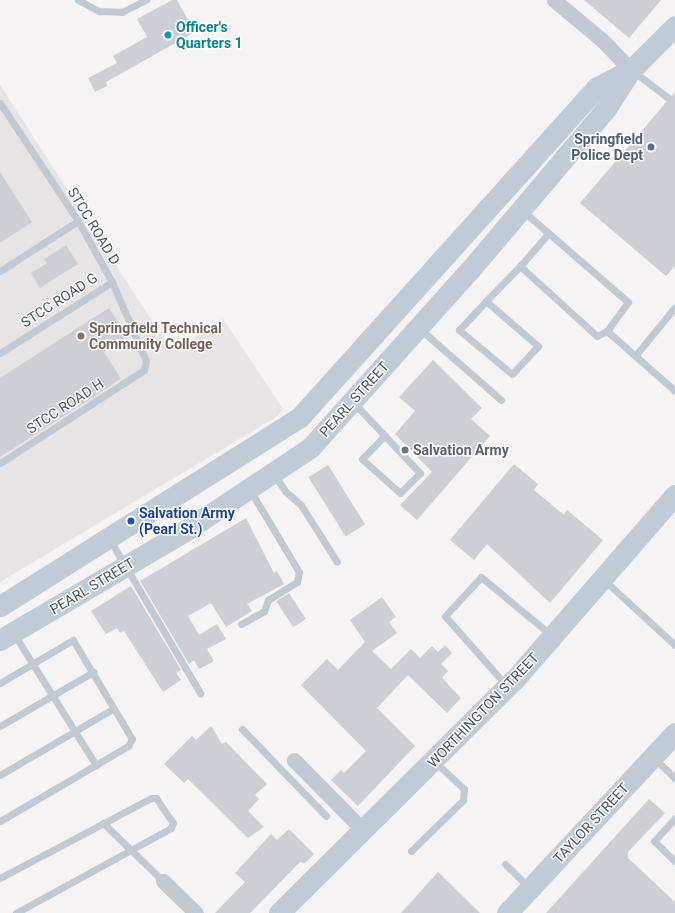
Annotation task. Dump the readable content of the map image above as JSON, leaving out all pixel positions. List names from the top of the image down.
{
  "streets": {
    "street": ["PEARL STREET", "WORTHINGTON STREET", "TAYLOR STREET"],
    "lane": ["STCC ROAD D", "STCC ROAD G", "STCC ROAD H"]
  },
  "crossings": [
    ["STCC ROAD D", "STCC ROAD G"],
    ["STCC ROAD D", "STCC ROAD H"]
  ],
  "places": [
    "Officer's Quarters 1",
    "Springfield Police Dept",
    "Springfield Technical Community College",
    "Salvation Army",
    "Salvation Army (Pearl St.)"
  ]
}
